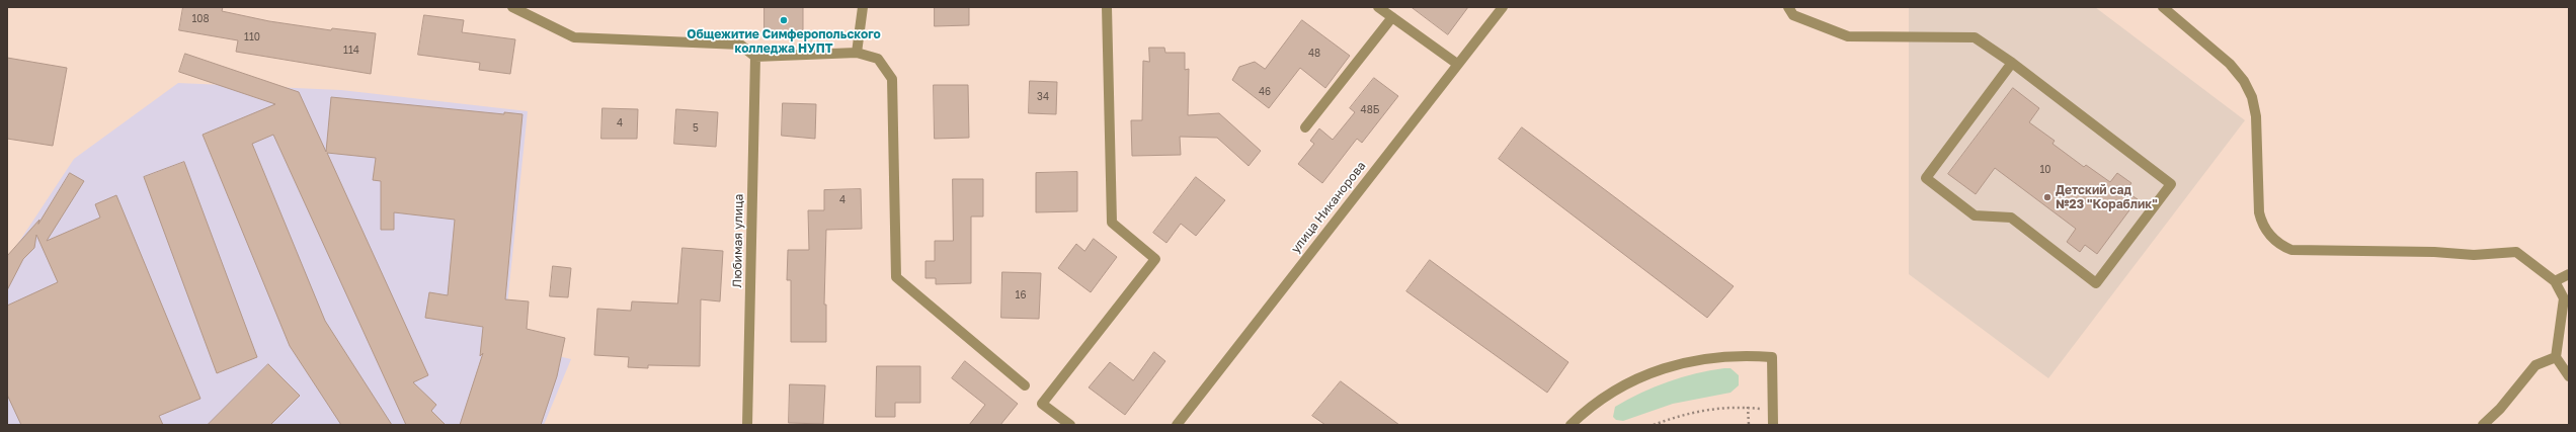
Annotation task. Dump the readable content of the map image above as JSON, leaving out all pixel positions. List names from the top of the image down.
{
  "streets": {
    "street": ["улица Никанорова", "Любимая улица"]
  },
  "places": ["Общежитие Симферопольского колледжа НУПТ", "Детский сад №23 \"Кораблик\""],
  "house_numbers": [
    "108",
    "110",
    "114",
    "48",
    "46",
    "34",
    "48Б",
    "4",
    "5",
    "10",
    "4",
    "16"
  ]
}
